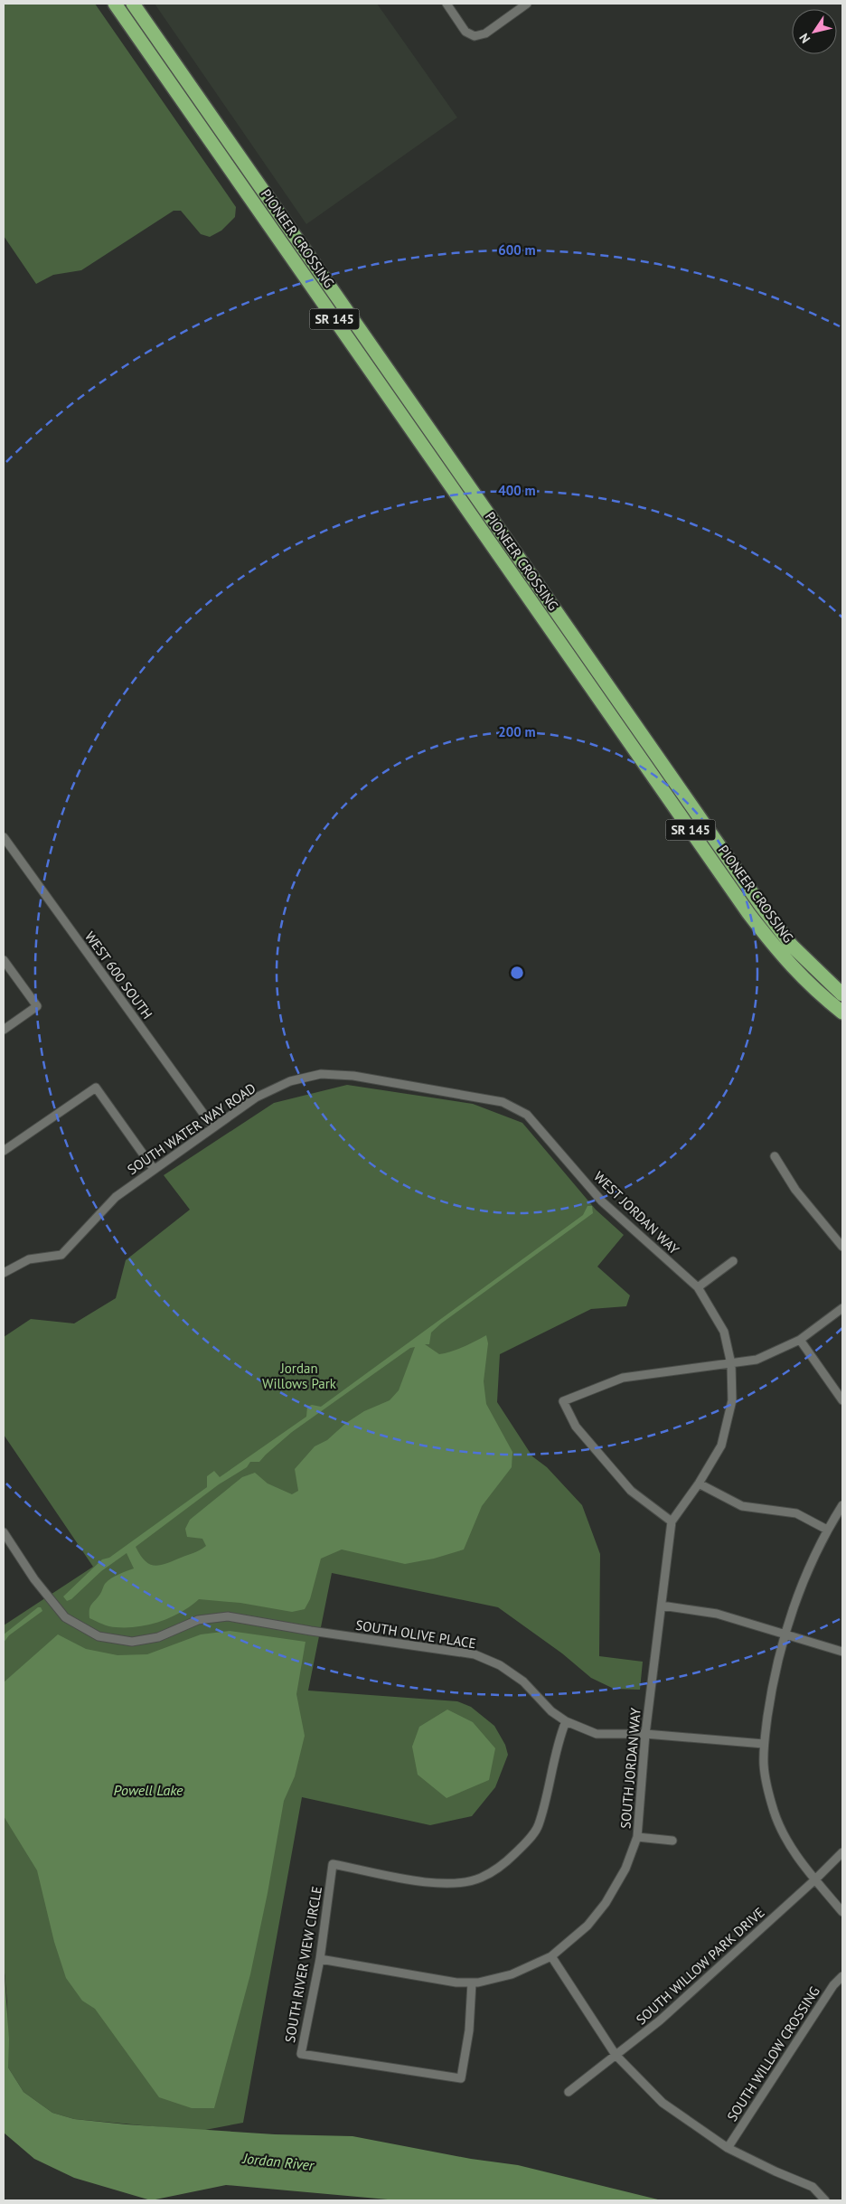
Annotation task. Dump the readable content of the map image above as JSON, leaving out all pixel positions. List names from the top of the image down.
{
  "streets": {
    "highway": ["PIONEER CROSSING", "SR 145"],
    "street": [
      "WEST 600 SOUTH",
      "SOUTH WATER WAY ROAD",
      "WEST JORDAN WAY",
      "SOUTH OLIVE PLACE",
      "SOUTH JORDAN WAY",
      "SOUTH RIVER VIEW CIRCLE",
      "SOUTH WILLOW PARK DRIVE",
      "SOUTH WILLOW CROSSING"
    ]
  },
  "crossings": [
    ["WEST 600 SOUTH", "SOUTH WATER WAY ROAD"],
    ["SOUTH WATER WAY ROAD", "WEST JORDAN WAY"],
    ["WEST JORDAN WAY", "SOUTH JORDAN WAY"],
    ["SOUTH OLIVE PLACE", "SOUTH JORDAN WAY"],
    ["SOUTH OLIVE PLACE", "SOUTH RIVER VIEW CIRCLE"],
    ["SOUTH JORDAN WAY", "SOUTH RIVER VIEW CIRCLE"]
  ],
  "water": ["Powell Lake", "Jordan River"],
  "parks": ["Jordan Willows Park"],
  "north": "bottom left",
  "rings": ["600 m", "400 m", "200 m"]
}
